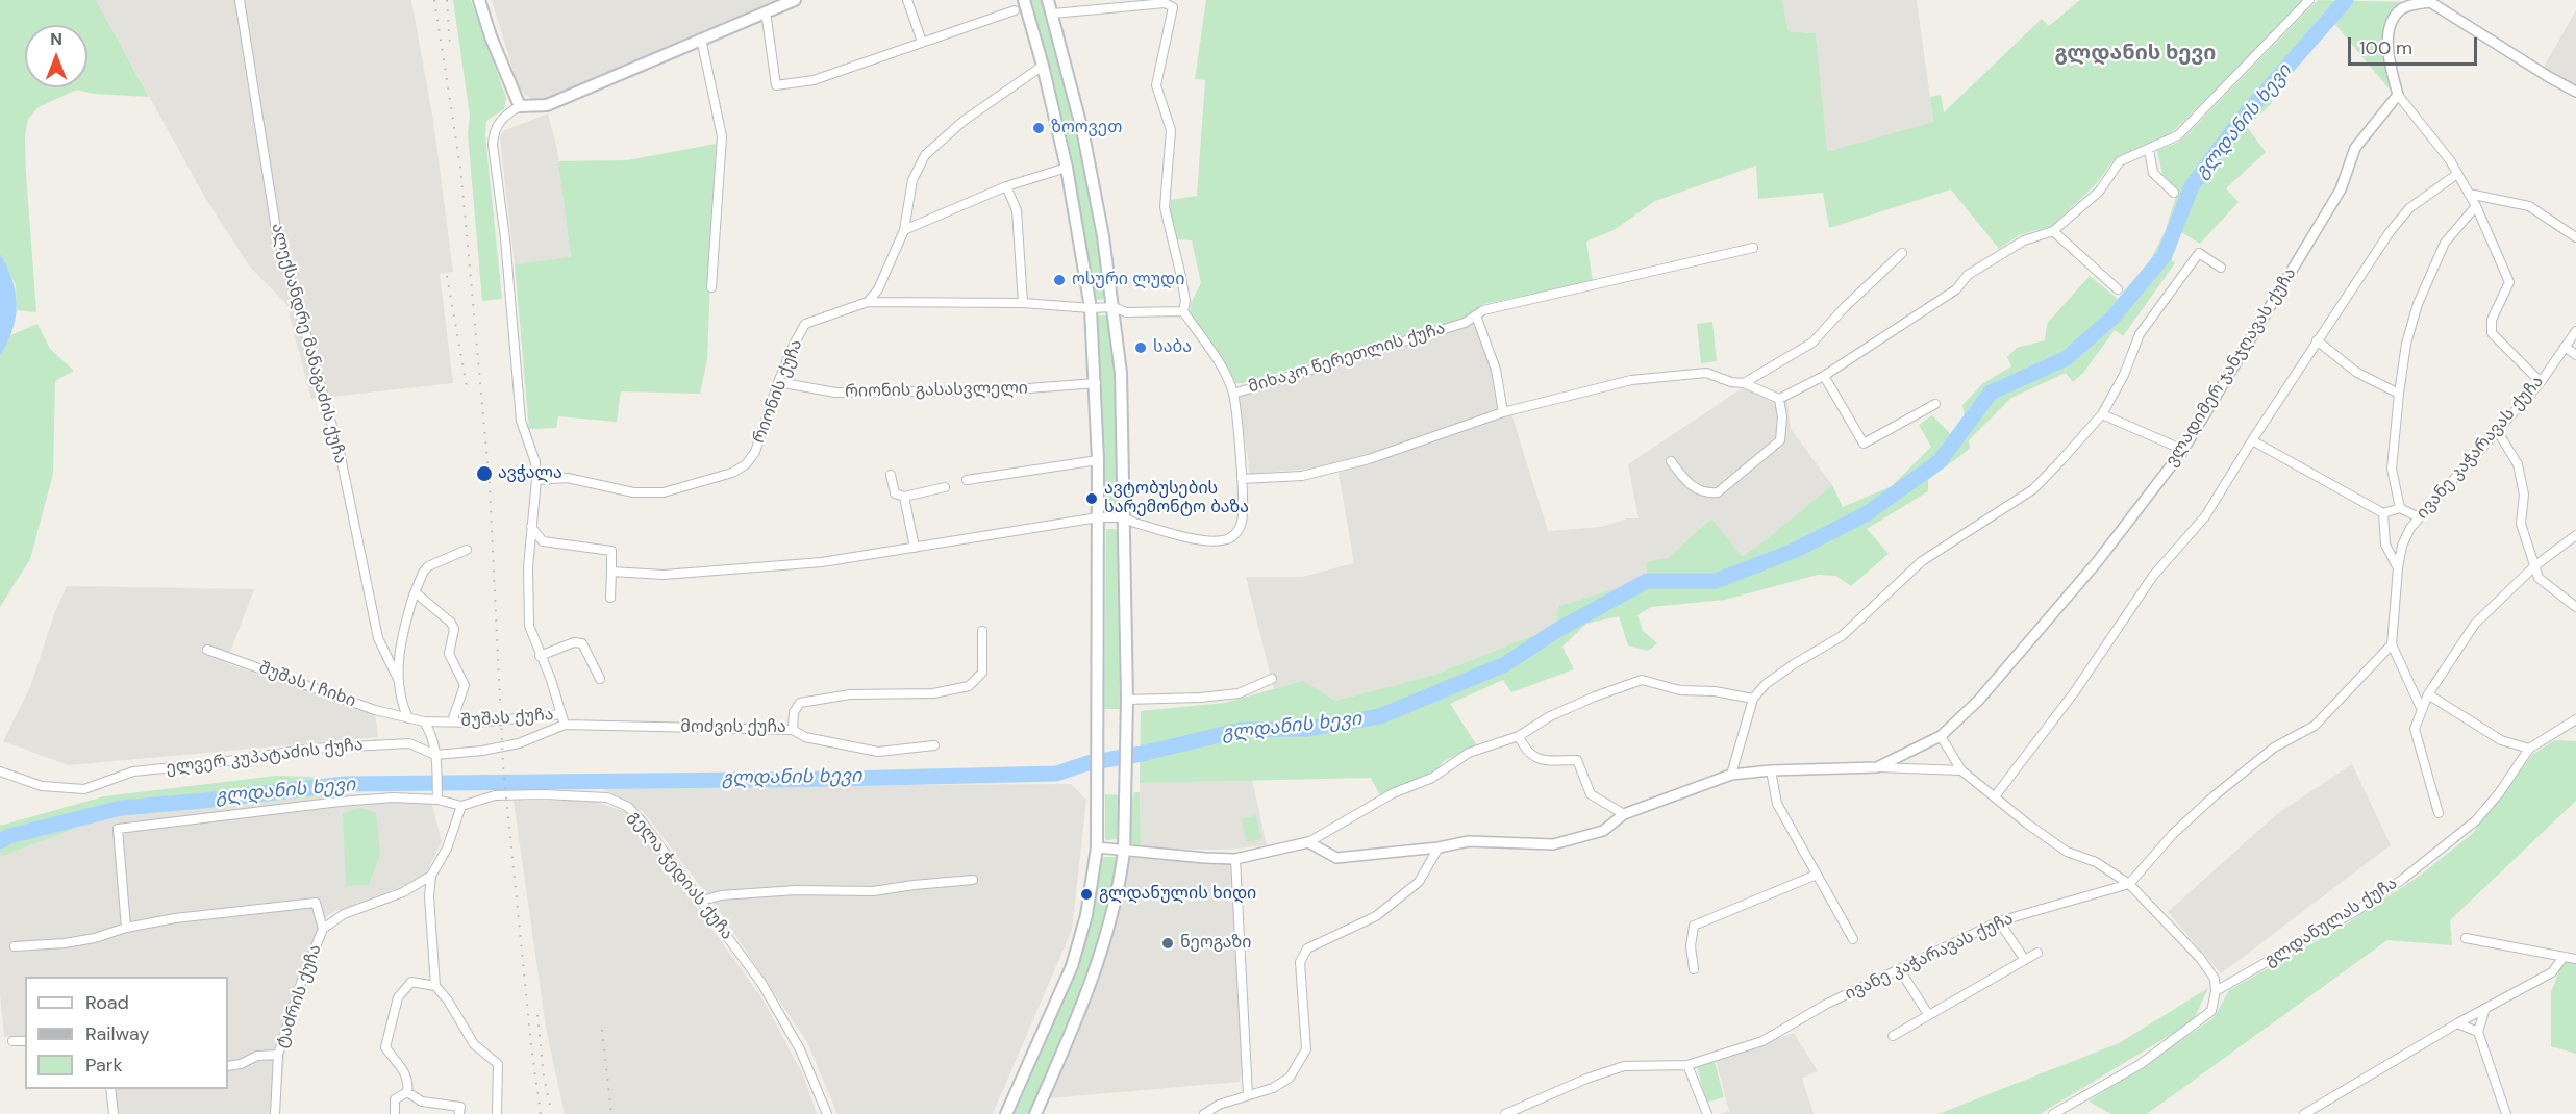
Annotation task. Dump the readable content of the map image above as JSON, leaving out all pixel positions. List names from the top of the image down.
{
  "streets": {
    "street": [
      "ალექსანდრე მანაგაძის ქუჩა",
      "მიხაკო წერეთლის ქუჩა",
      "ვლადიმერ ჯანჯღავას ქუჩა",
      "რიონის გასასვლელი",
      "რიონის ქუჩა",
      "ივანე კაჭარავას ქუჩა",
      "შუშას I ჩიხი",
      "შუშას ქუჩა",
      "მოძვის ქუჩა",
      "ელვერ კუპატაძის ქუჩა",
      "გელა ჭედიას ქუჩა",
      "გლდანულას ქუჩა",
      "ტაძრის ქუჩა"
    ]
  },
  "crossings": [
    ["მიხაკო წერეთლის ქუჩა", "რიონის ქუჩა"],
    ["რიონის გასასვლელი", "რიონის ქუჩა"],
    ["შუშას I ჩიხი", "შუშას ქუჩა"],
    ["მოძვის ქუჩა", "ელვერ კუპატაძის ქუჩა"],
    ["გელა ჭედიას ქუჩა", "ტაძრის ქუჩა"]
  ],
  "districts": ["გლდანის ხევი"],
  "water": ["გლდანის ხევი"],
  "places": [
    "ზოოვეთ",
    "ოსური ლუდი",
    "საბა",
    "ავჭალა",
    "ავტობუსების სარემონტო ბაზა",
    "გლდანულის ხიდი",
    "ნეოგაზი"
  ],
  "legend": ["Road", "Railway", "Park"],
  "scale_bar": "100 m",
  "north": "top"
}
